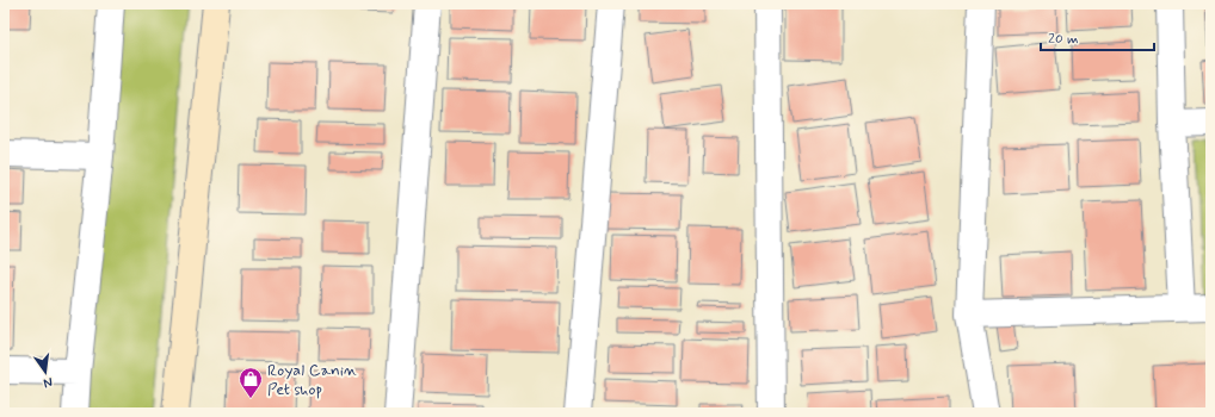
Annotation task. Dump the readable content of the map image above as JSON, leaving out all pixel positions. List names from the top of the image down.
{
  "places": {
    "shop": ["Royal Canin Pet shop"]
  },
  "scale_bar": "20 m",
  "north": "bottom"
}
